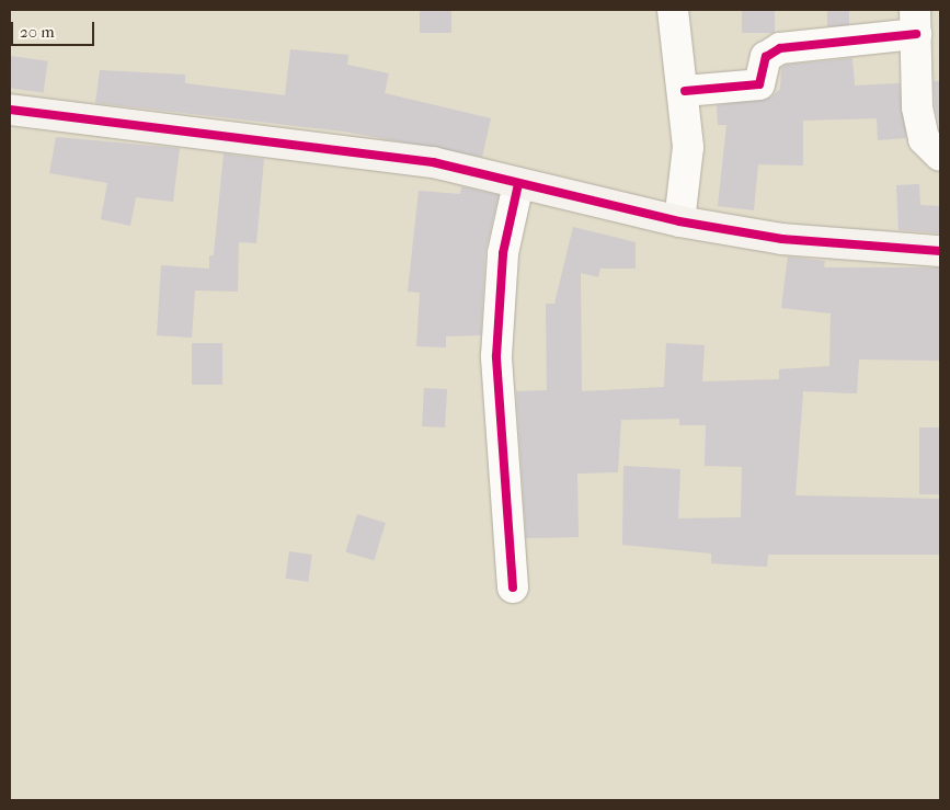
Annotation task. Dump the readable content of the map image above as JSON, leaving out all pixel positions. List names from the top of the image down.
{
  "scale_bar": "20 m"
}
